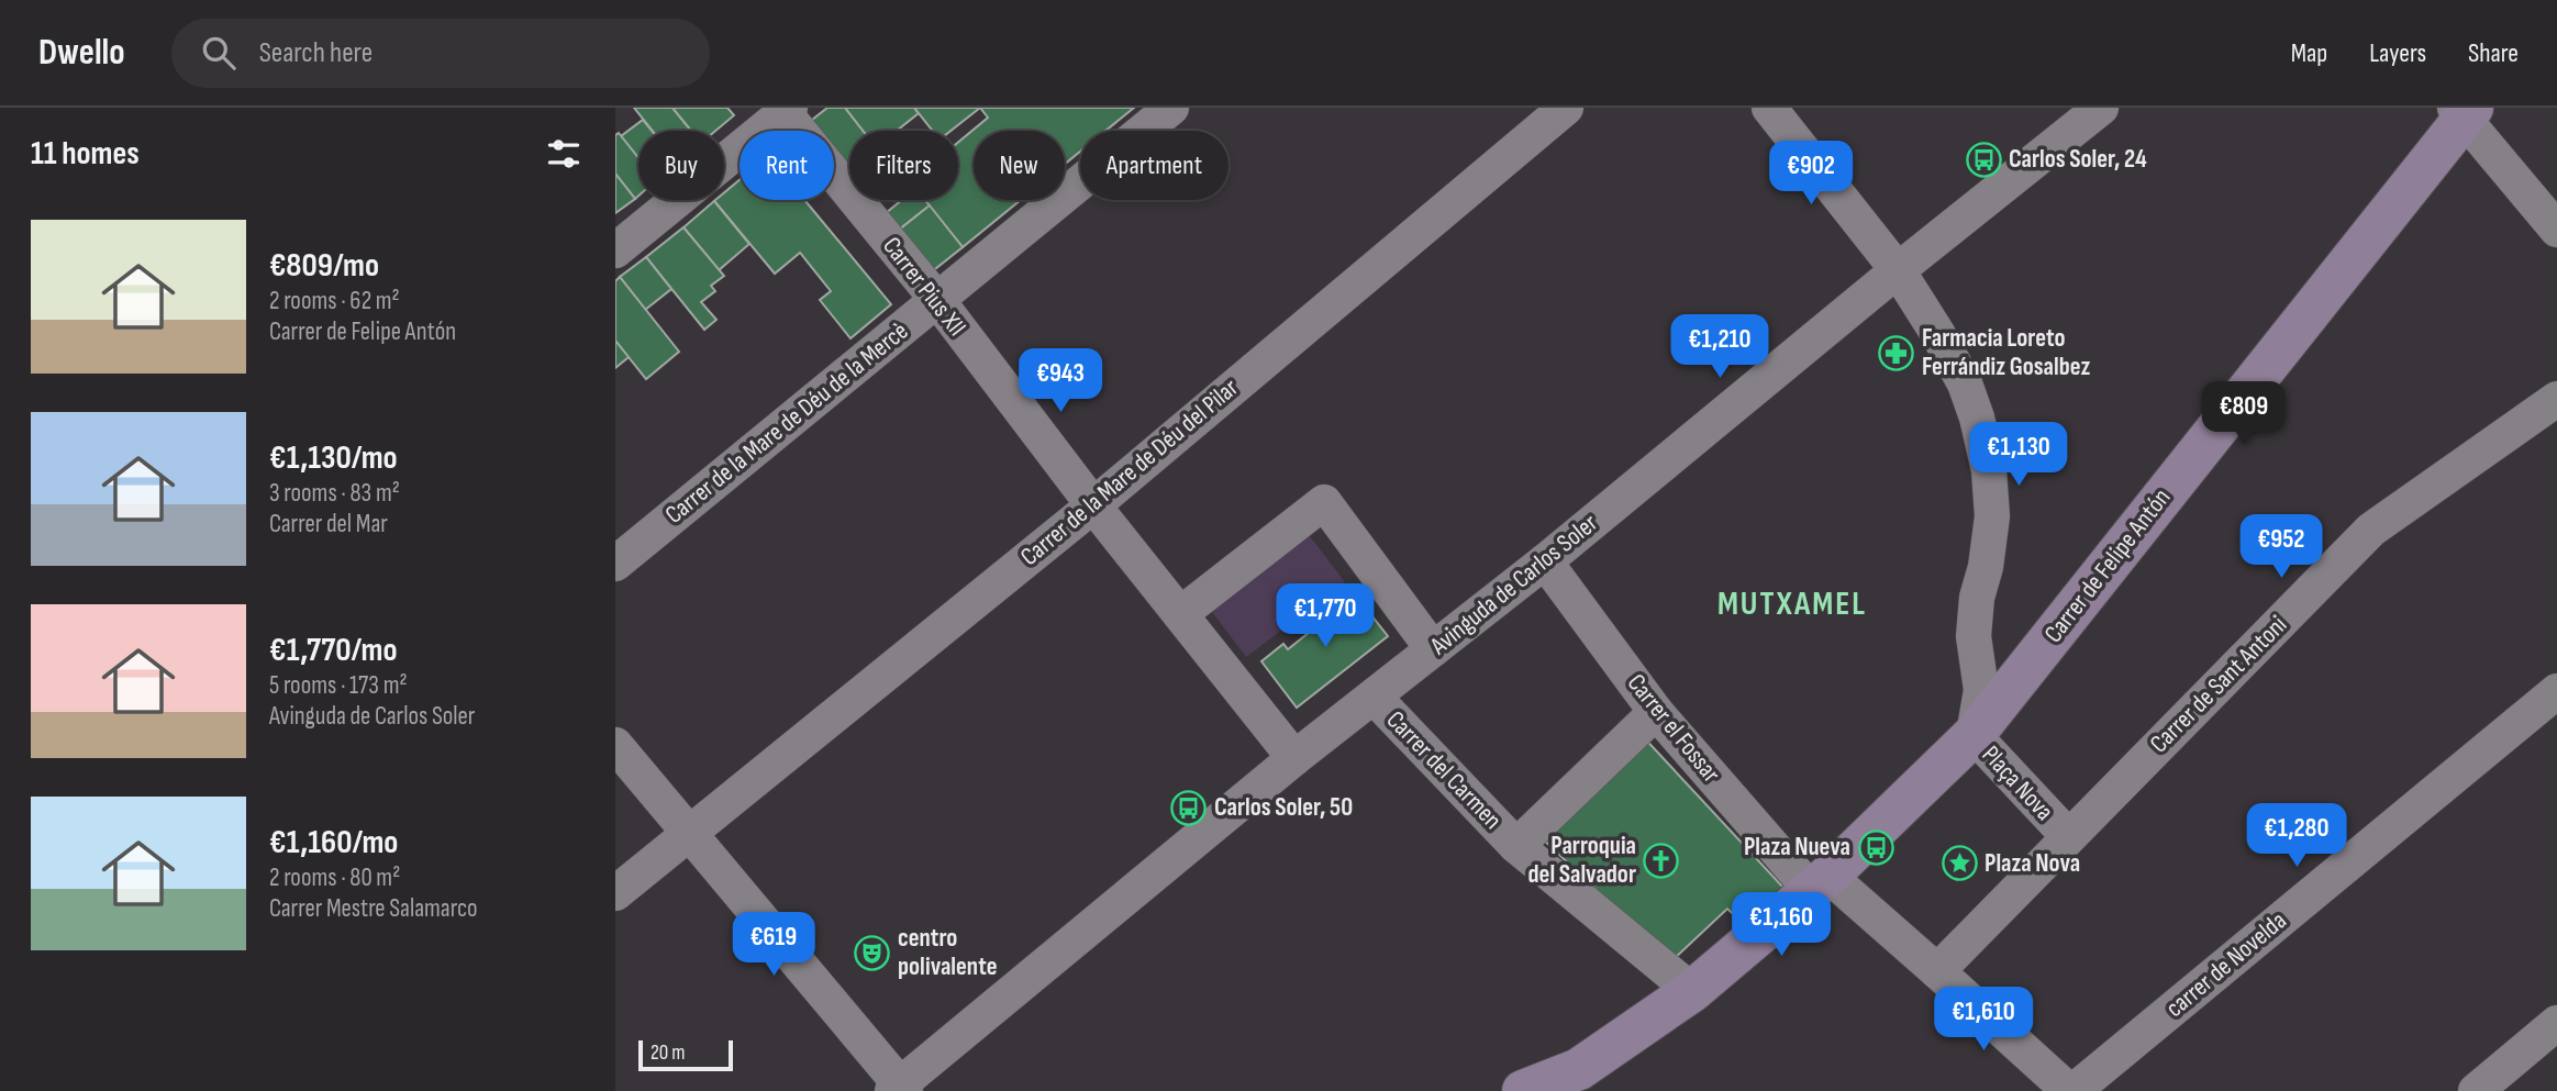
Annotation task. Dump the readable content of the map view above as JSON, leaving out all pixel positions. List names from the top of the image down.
{
  "streets": {
    "street": [
      "Carrer Pius XII",
      "Carrer de la Mare de Déu de la Mercè",
      "Carrer de la Mare de Déu del Pilar",
      "Carrer de Felipe Antón",
      "Avinguda de Carlos Soler",
      "Carrer de Sant Antoni",
      "Carrer el Fossar",
      "Carrer del Carmen",
      "Plaça Nova",
      "carrer de Novelda"
    ]
  },
  "crossings": [
    ["Carrer Pius XII", "Carrer de la Mare de Déu de la Mercè"],
    ["Carrer Pius XII", "Carrer de la Mare de Déu del Pilar"],
    ["Carrer Pius XII", "Avinguda de Carlos Soler"],
    ["Carrer de Felipe Antón", "Plaça Nova"],
    ["Avinguda de Carlos Soler", "Carrer el Fossar"],
    ["Avinguda de Carlos Soler", "Carrer del Carmen"],
    ["Carrer de Sant Antoni", "Plaça Nova"],
    ["Carrer el Fossar", "Plaça Nova"],
    ["Carrer del Carmen", "Plaça Nova"]
  ],
  "districts": ["MUTXAMEL"],
  "places": {
    "bus stop": ["Carlos Soler, 24", "Carlos Soler, 50", "Plaza Nueva"],
    "pharmacy": ["Farmacia Loreto Ferrándiz Gosalbez"],
    "church": ["Parroquia del Salvador"],
    "place": ["Plaza Nova"],
    "theatre": ["centro polivalente"]
  },
  "scale_bar": "20 m",
  "page": {
    "header": "Dwello",
    "search": "Search here",
    "nav": ["Map", "Layers", "Share"],
    "heading": "11 homes",
    "chip": [
      "Buy",
      "Rent",
      "Filters",
      "New",
      "Apartment"
    ],
    "price": [
      "€902",
      "€1,210",
      "€943",
      "€809",
      "€1,130",
      "€952",
      "€1,770",
      "€1,280",
      "€1,160",
      "€619",
      "€1,610"
    ],
    "list": [
      {
        "name": "€809/mo",
        "note": "2 rooms · 62 m² · Carrer de Felipe Antón"
      },
      {
        "name": "€1,130/mo",
        "note": "3 rooms · 83 m² · Carrer del Mar"
      },
      {
        "name": "€1,770/mo",
        "note": "5 rooms · 173 m² · Avinguda de Carlos Soler"
      },
      {
        "name": "€1,160/mo",
        "note": "2 rooms · 80 m² · Carrer Mestre Salamarco"
      }
    ],
    "scale": "20 m"
  }
}
